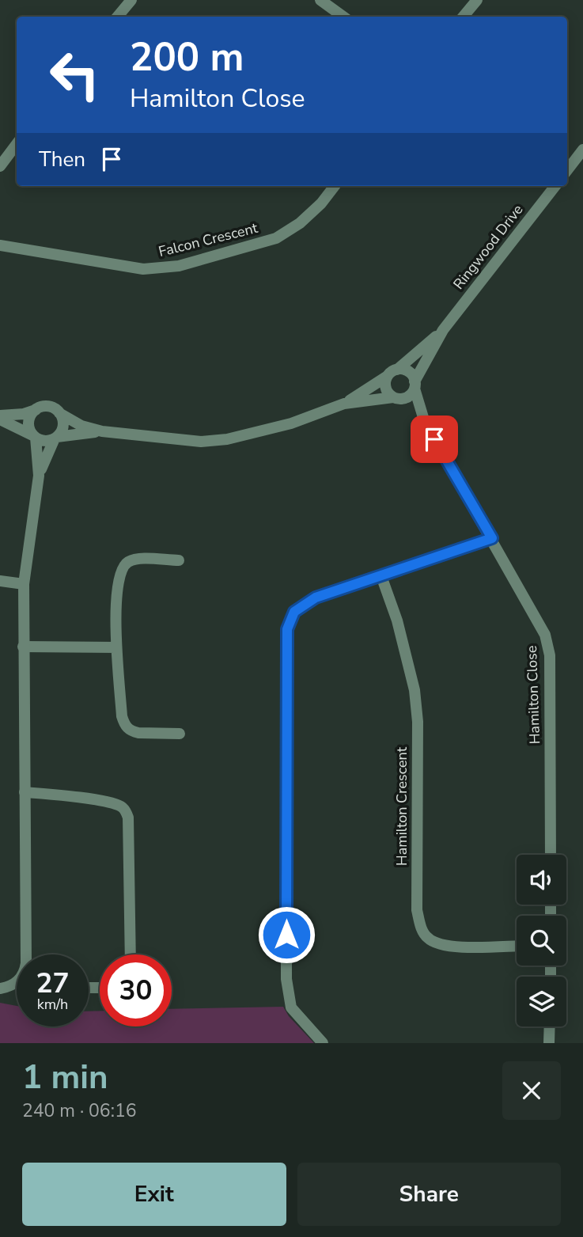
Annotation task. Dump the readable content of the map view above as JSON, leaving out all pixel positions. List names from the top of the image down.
{
  "streets": {
    "street": [
      "Falcon Crescent",
      "Ringwood Drive",
      "Hamilton Close",
      "Hamilton Crescent"
    ]
  },
  "crossings": [
    ["Ringwood Drive", "Hamilton Close"]
  ],
  "page": {
    "turn": ["200 m", "Hamilton Close"],
    "then": "Then",
    "speed": "27 km/h",
    "limit": "30",
    "heading": ["1 min", "240 m · 06:16"],
    "buttons": ["Exit", "Share"]
  }
}
